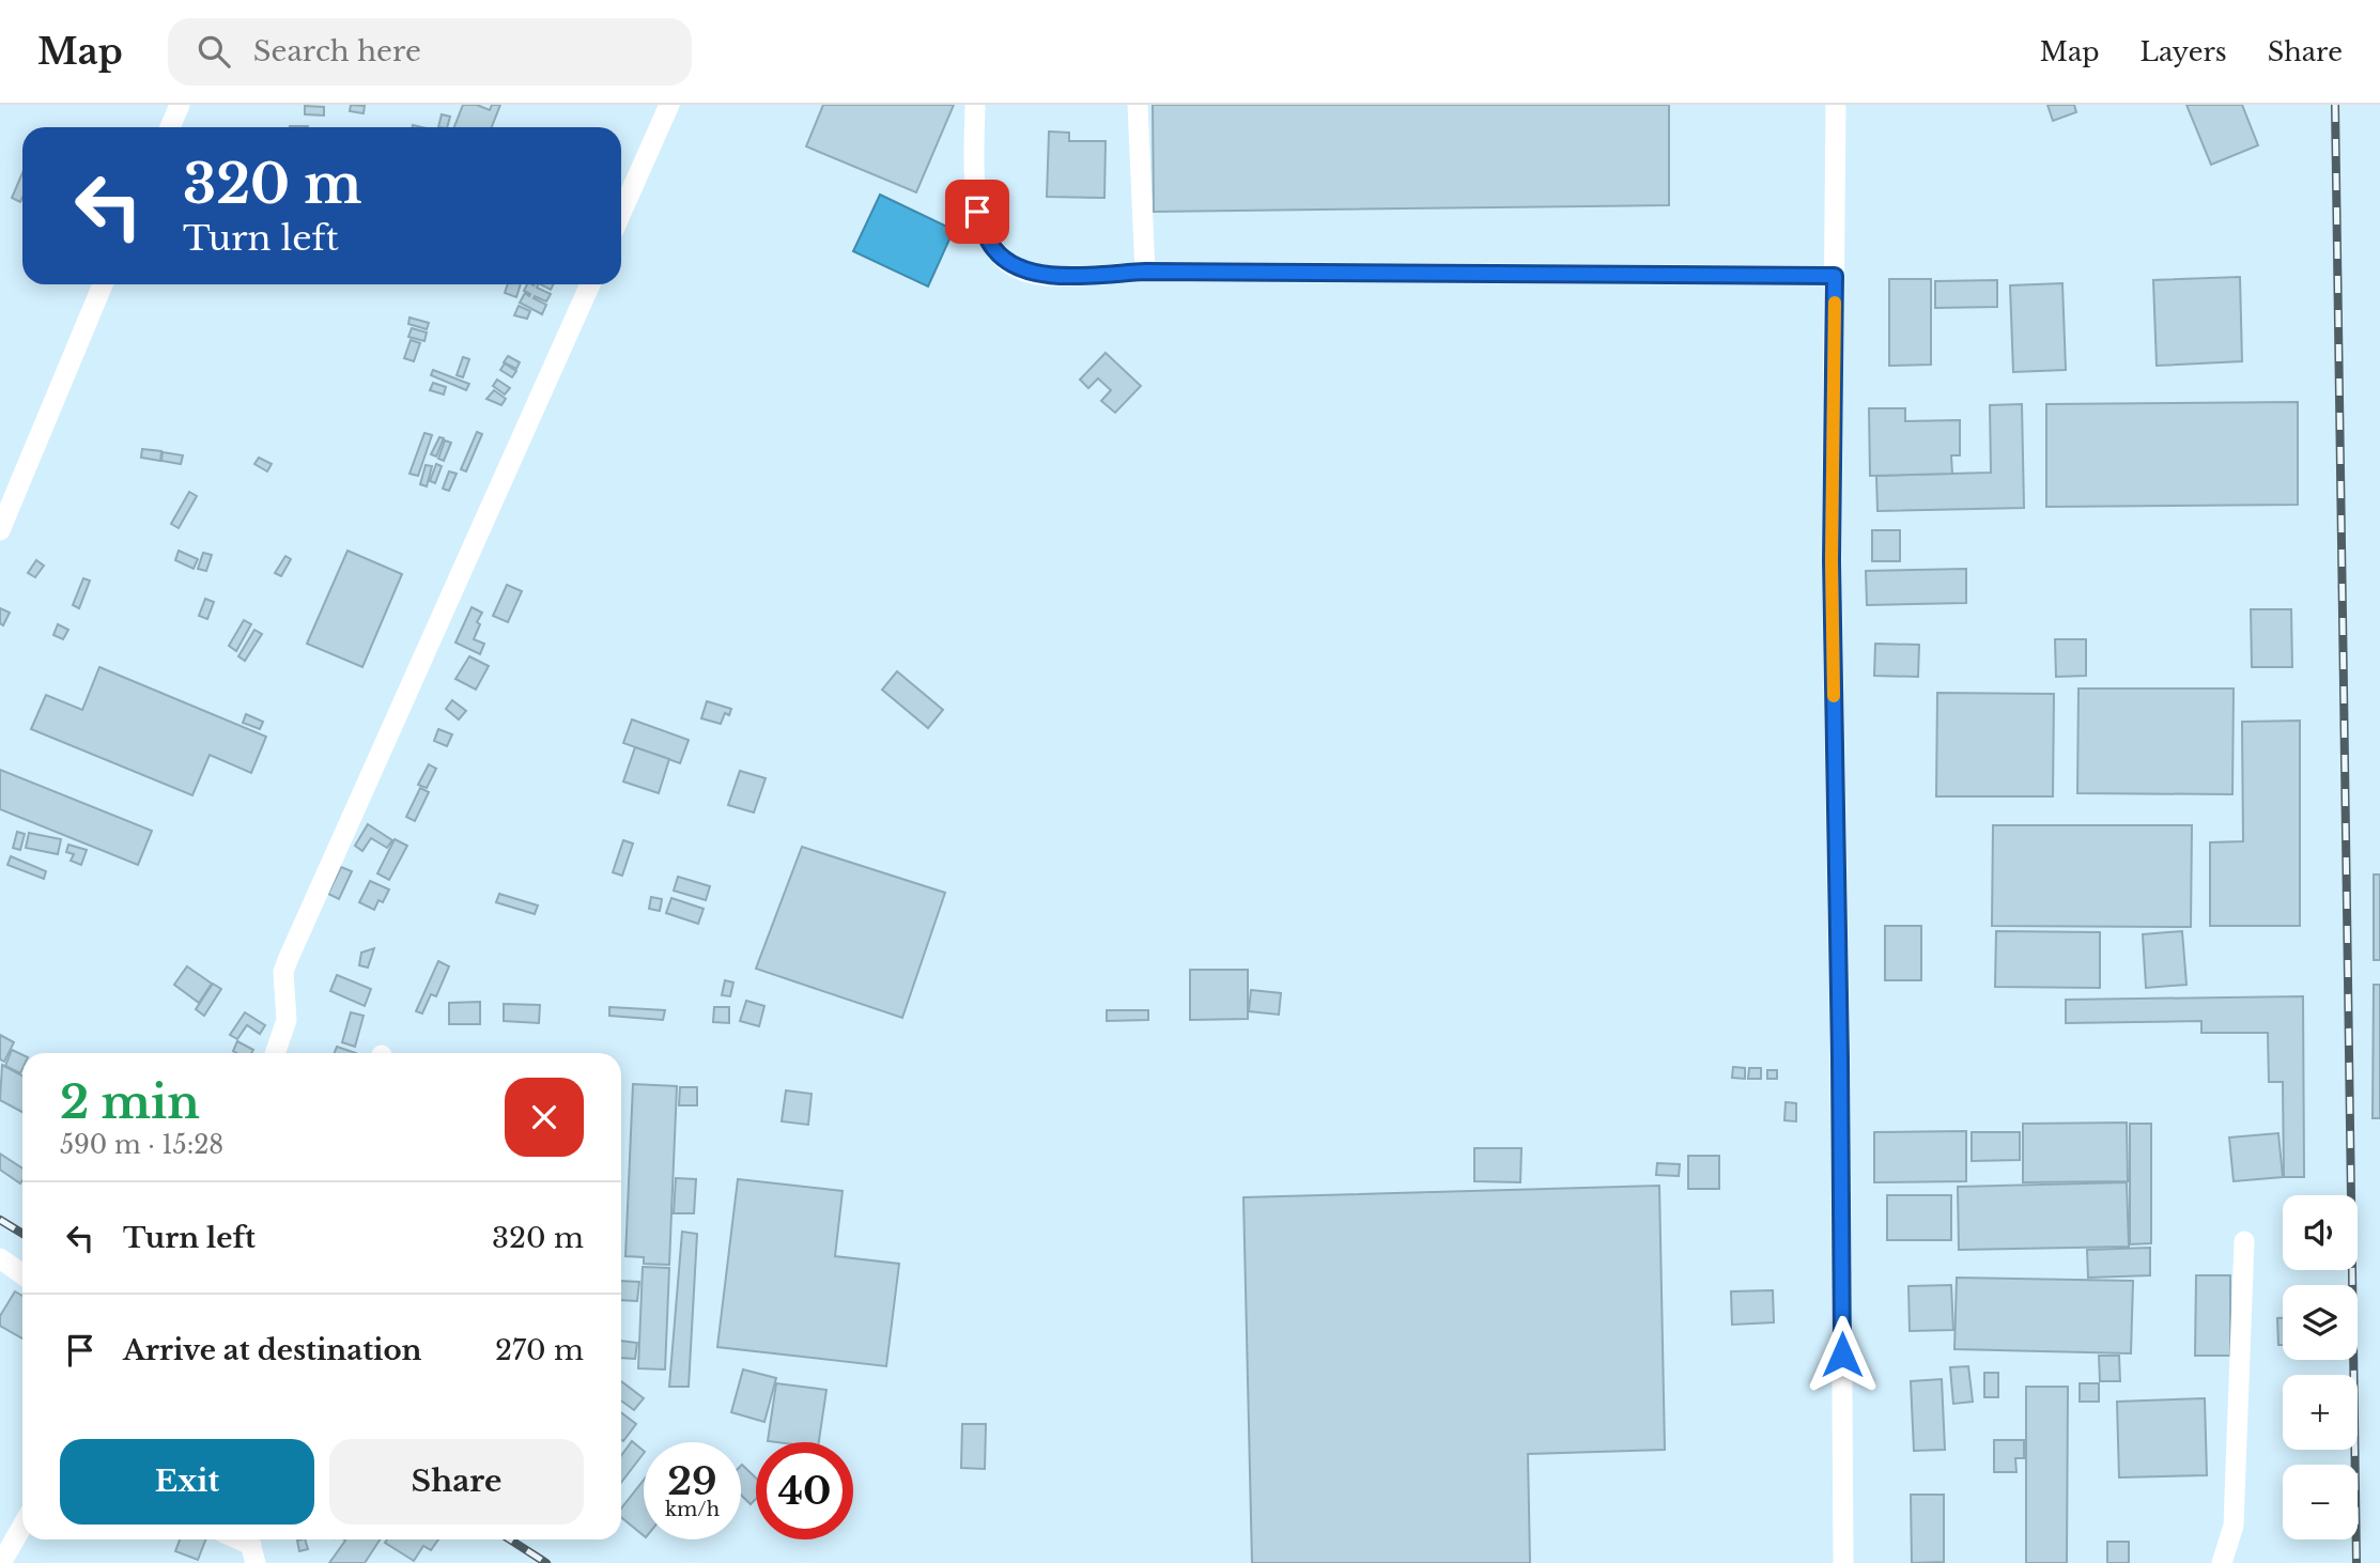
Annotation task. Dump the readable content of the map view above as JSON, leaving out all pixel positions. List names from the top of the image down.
{
  "page": {
    "header": "Map",
    "search": "Search here",
    "nav": ["Map", "Layers", "Share"],
    "turn": ["320 m", "Turn left"],
    "heading": ["2 min", "590 m · 15:28"],
    "list": [
      {
        "name": "Turn left",
        "value": "320 m"
      },
      {
        "name": "Arrive at destination",
        "value": "270 m"
      }
    ],
    "map_buttons": ["+", "−"],
    "buttons": ["Exit", "Share"],
    "speed": "29 km/h",
    "limit": "40"
  }
}
